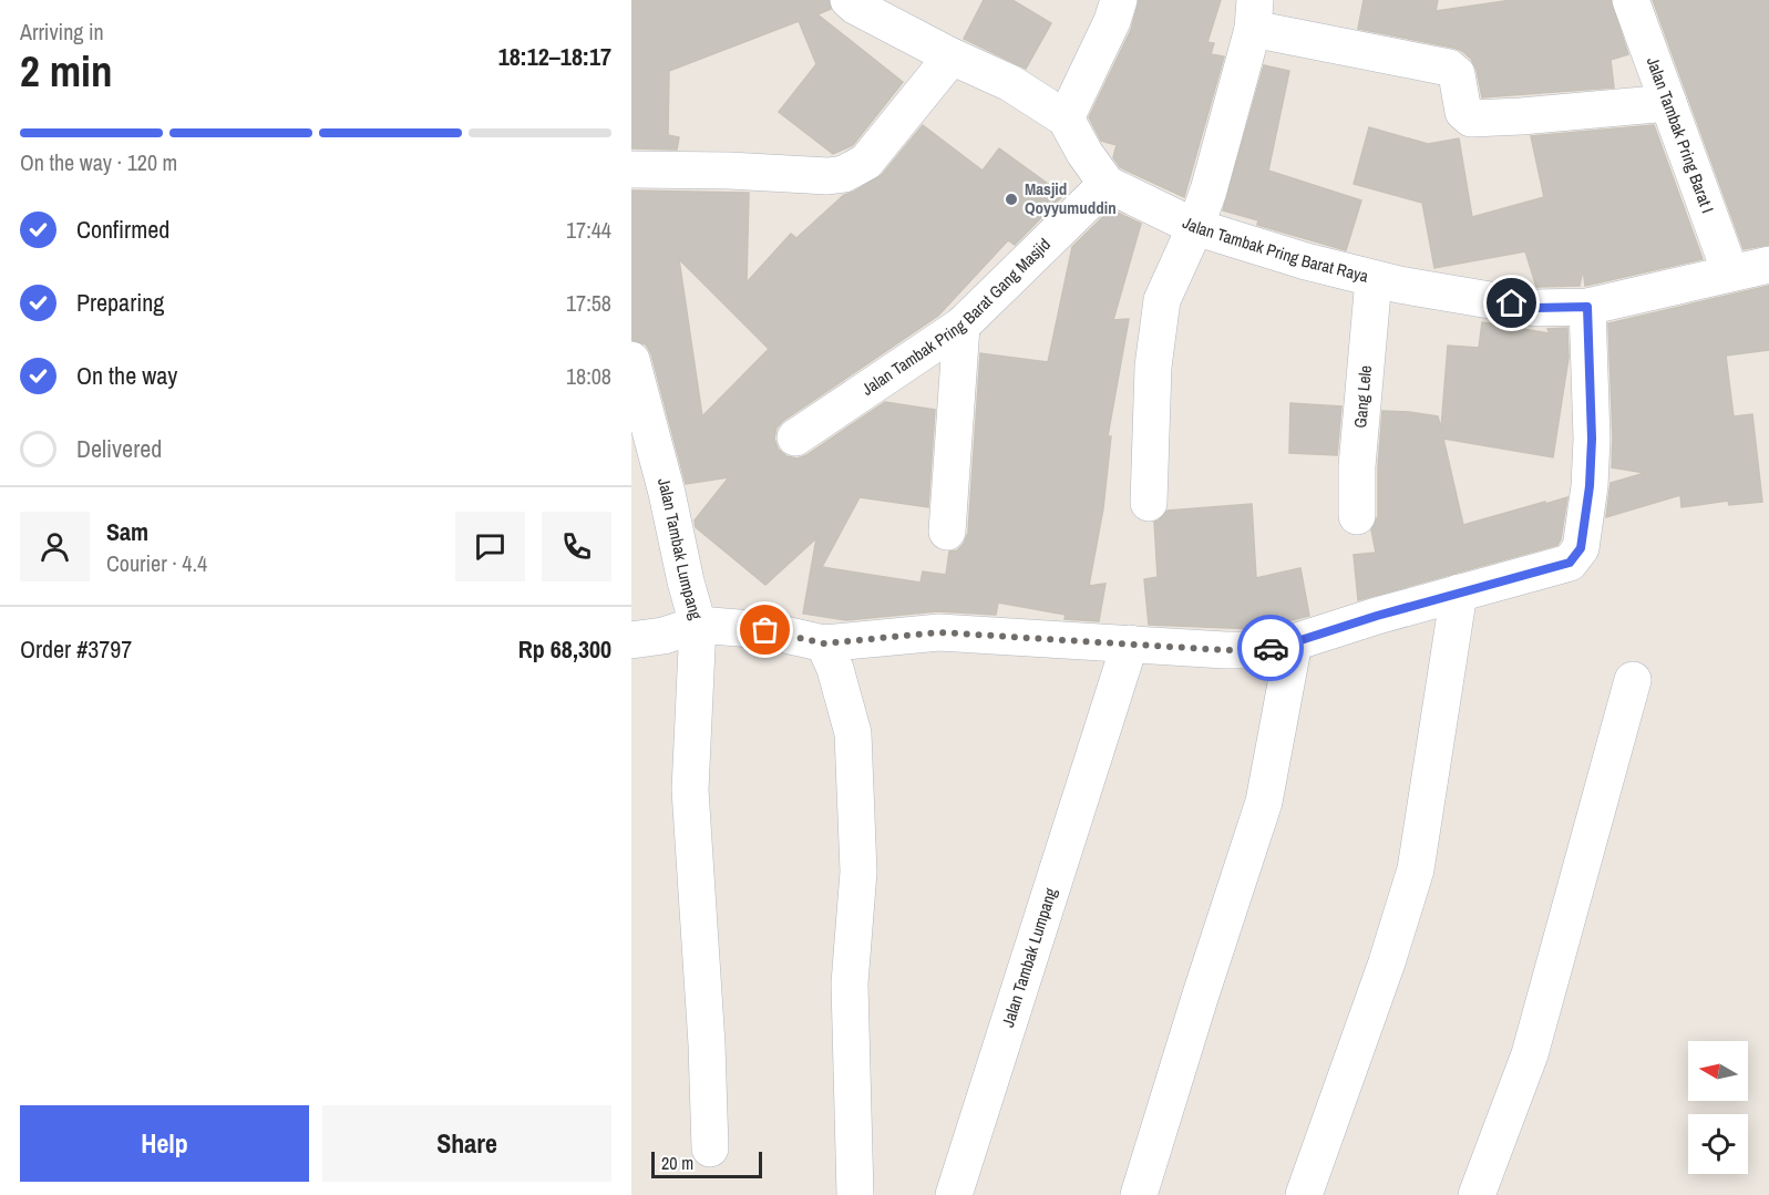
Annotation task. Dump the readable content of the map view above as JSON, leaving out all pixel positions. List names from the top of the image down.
{
  "streets": {
    "street": [
      "Jalan Tambak Pring Barat I",
      "Jalan Tambak Pring Barat Raya",
      "Jalan Tambak Pring Barat Gang Masjid",
      "Gang Lele",
      "Jalan Tambak Lumpang"
    ]
  },
  "crossings": [
    ["Jalan Tambak Pring Barat I", "Jalan Tambak Pring Barat Raya"],
    ["Jalan Tambak Pring Barat Raya", "Jalan Tambak Pring Barat Gang Masjid"],
    ["Jalan Tambak Pring Barat Raya", "Gang Lele"],
    ["Jalan Tambak Pring Barat Raya", "Jalan Tambak Lumpang"]
  ],
  "places": ["Masjid Qoyyumuddin"],
  "scale_bar": "20 m",
  "north": "left",
  "page": {
    "heading": ["2 min", "Arriving in", "18:12–18:17"],
    "panel": [
      "Sam",
      "Courier · 4.4",
      "Order #3797",
      "Rp 68,300"
    ],
    "bar": "On the way · 120 m",
    "list": [
      ["Confirmed", "17:44"],
      ["Preparing", "17:58"],
      ["On the way", "18:08"],
      "Delivered"
    ],
    "buttons": ["Help", "Share"],
    "scale": "20 m"
  }
}
